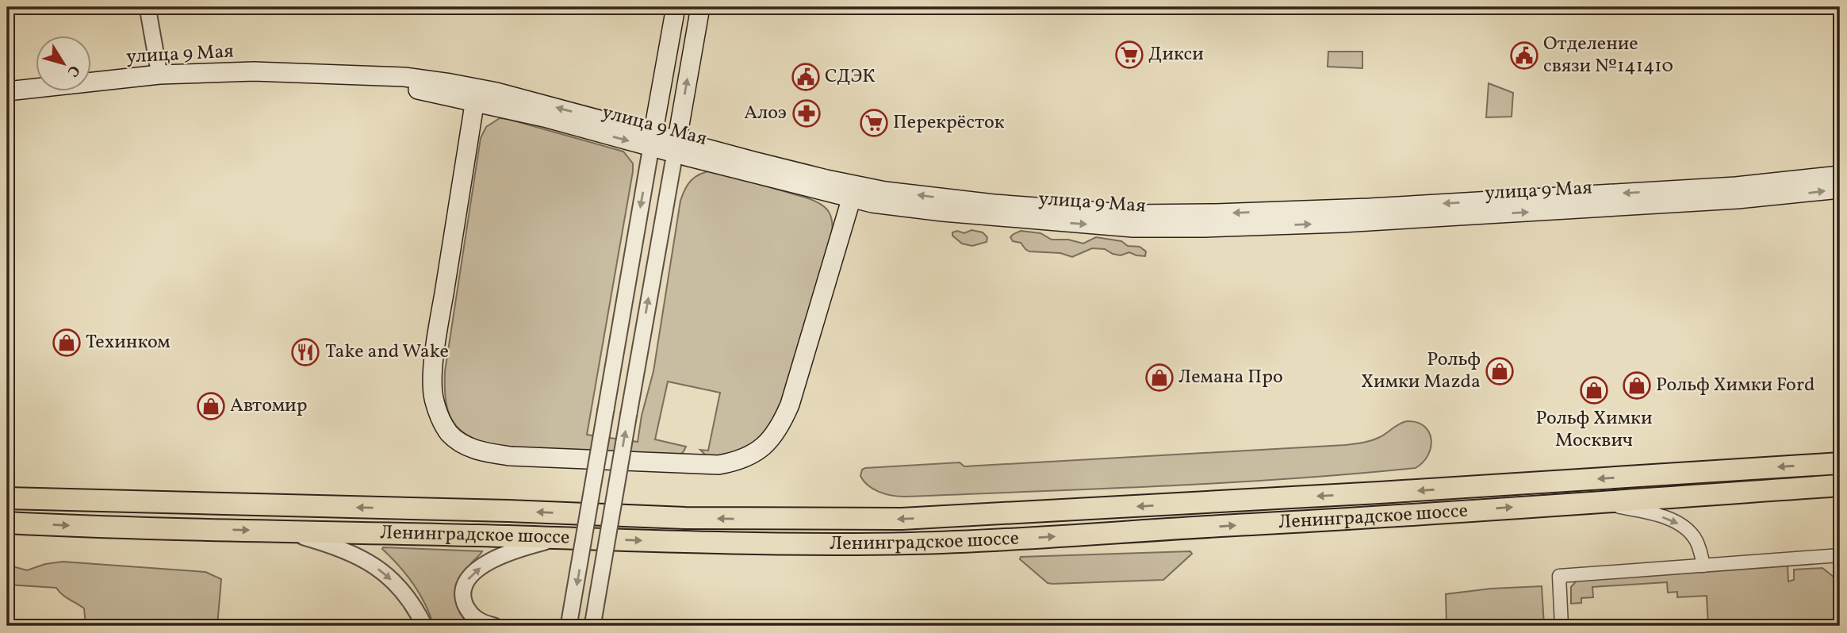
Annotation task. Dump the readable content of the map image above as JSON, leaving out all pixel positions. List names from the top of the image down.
{
  "streets": {
    "highway": ["Ленинградское шоссе"],
    "main road": ["улица 9 Мая"]
  },
  "places": {
    "supermarket": ["Дикси", "Перекрёсток"],
    "public building": ["Отделение связи №141410", "СДЭК"],
    "pharmacy": ["Алоэ"],
    "shop": [
      "Техинком",
      "Рольф Химки Mazda",
      "Лемана Про",
      "Рольф Химки Ford",
      "Рольф Химки Москвич",
      "Автомир"
    ],
    "restaurant": ["Take and Wake"]
  },
  "north": "bottom right"
}
